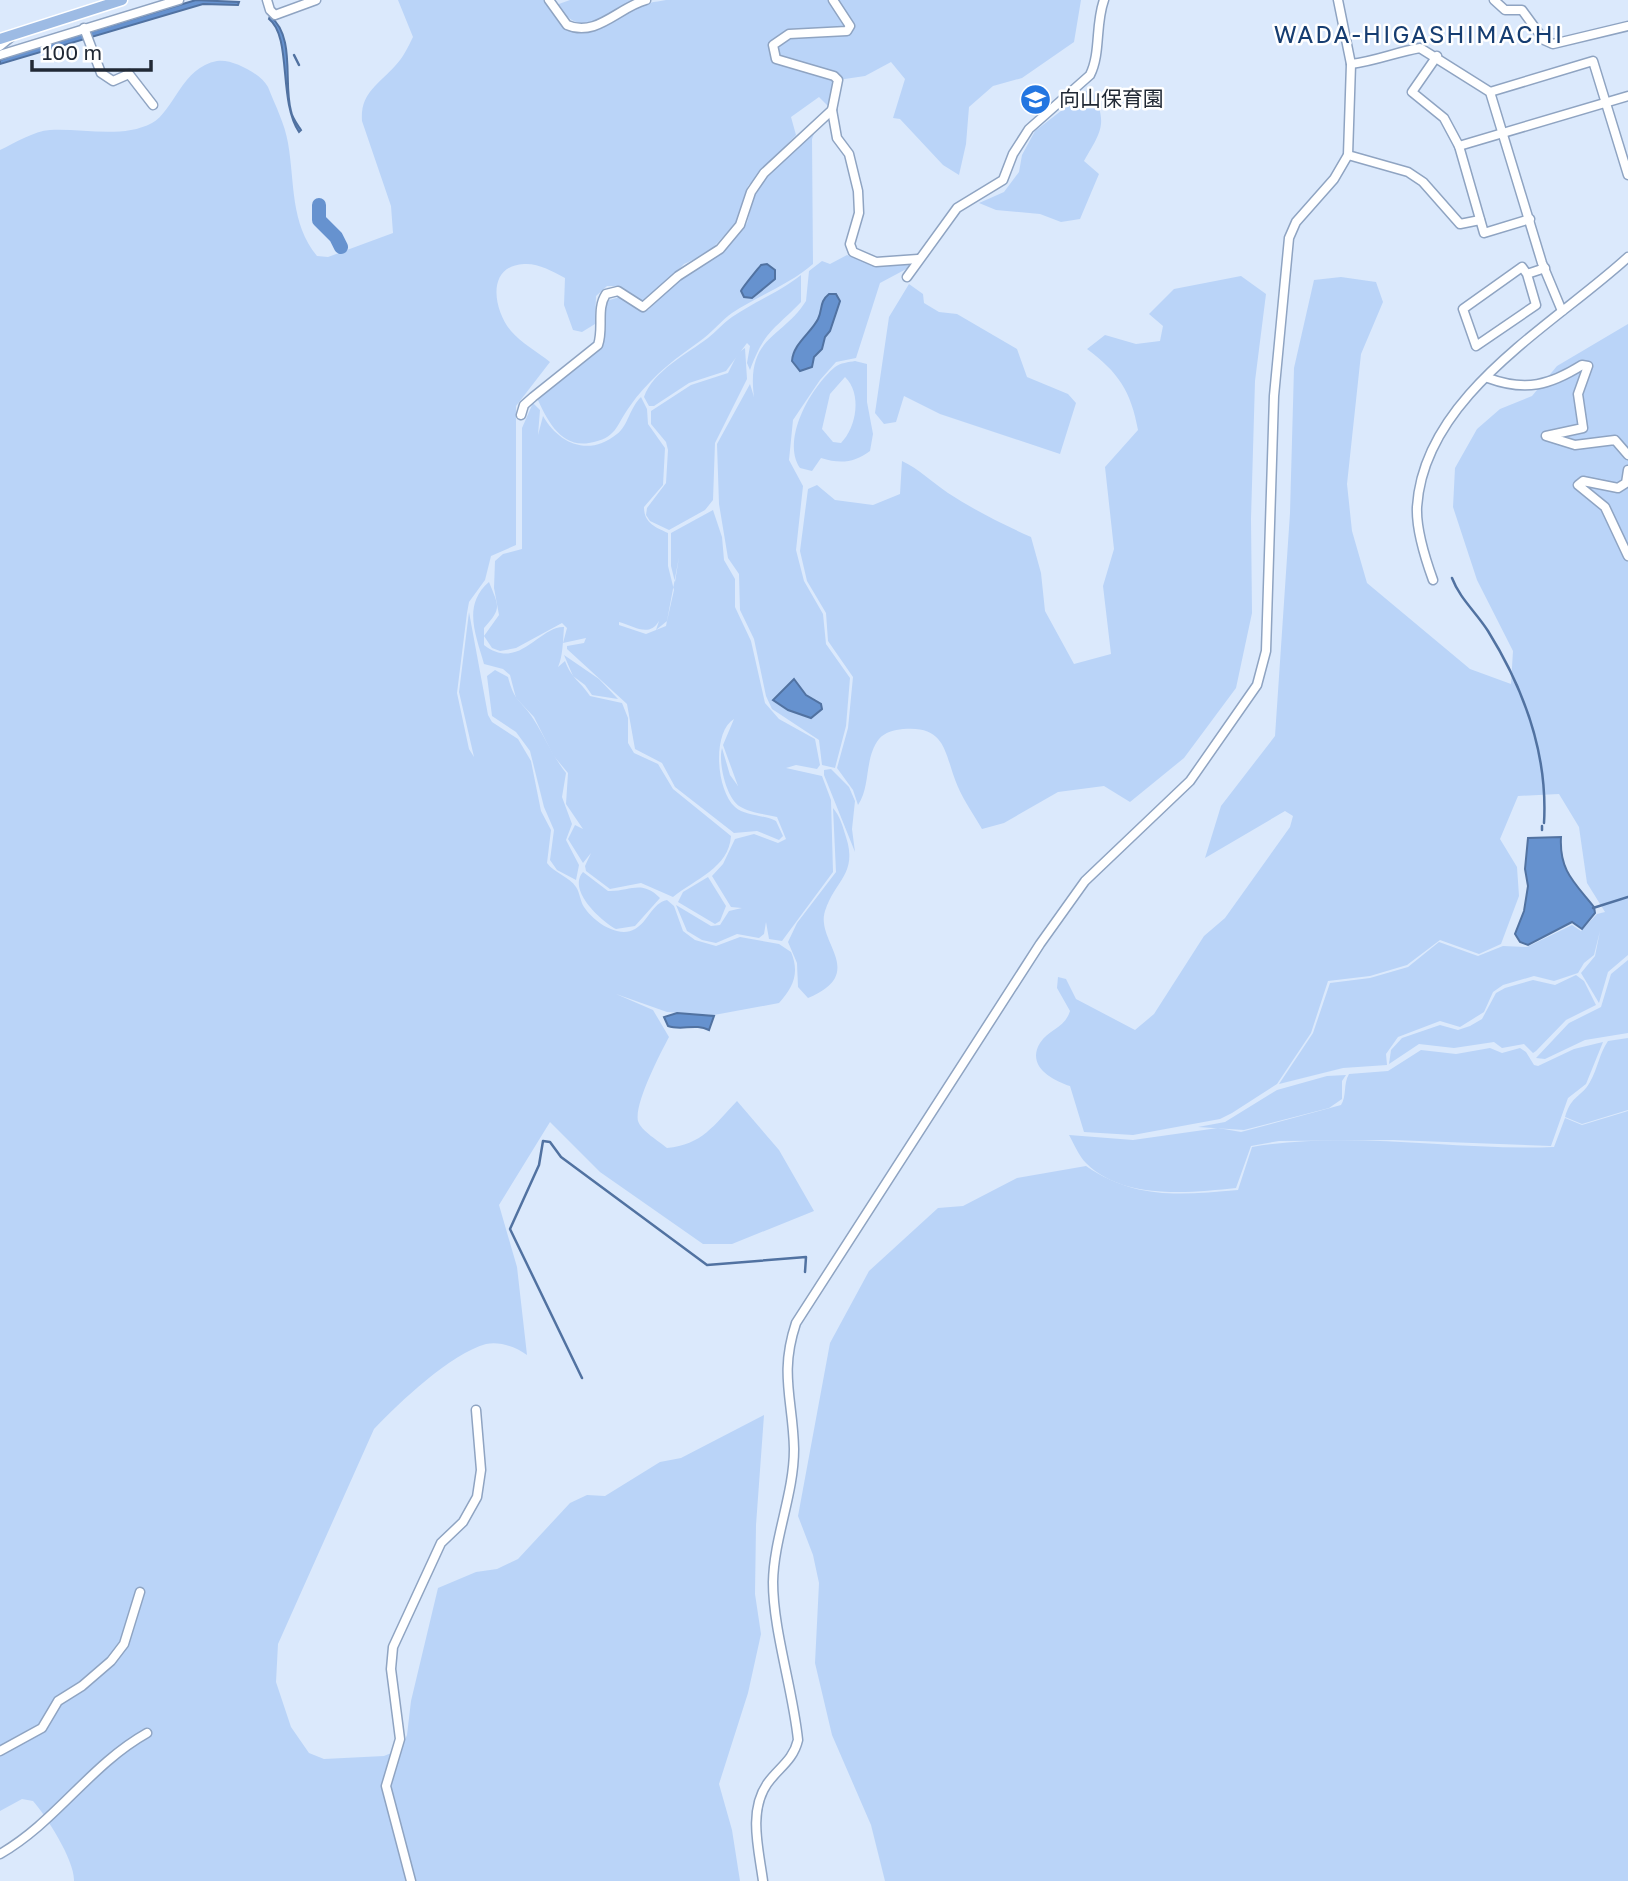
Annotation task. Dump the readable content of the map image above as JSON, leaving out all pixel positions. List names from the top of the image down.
{
  "districts": ["WADA-HIGASHIMACHI"],
  "places": {
    "school or university": ["向山保育園"]
  },
  "scale_bar": "100 m"
}
